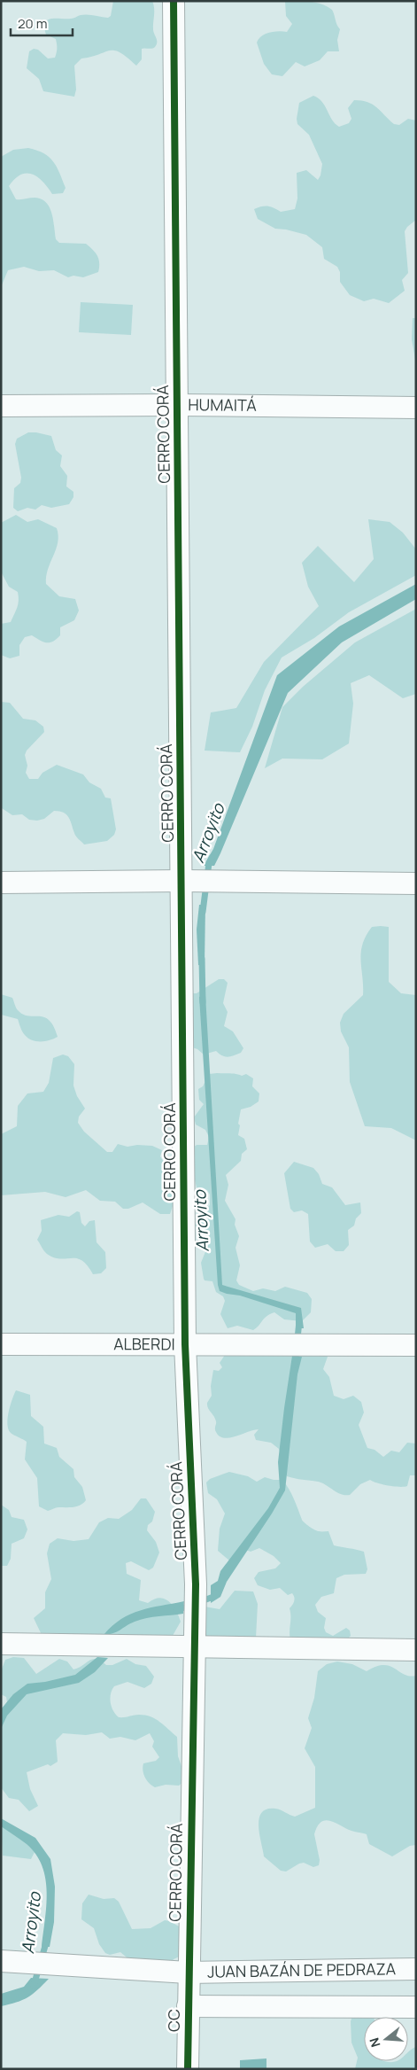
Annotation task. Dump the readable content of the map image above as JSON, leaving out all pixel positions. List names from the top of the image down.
{
  "streets": {
    "street": [
      "HUMAITÁ",
      "CERRO CORÁ",
      "ALBERDI",
      "JUAN BAZÁN DE PEDRAZA",
      "CC"
    ]
  },
  "crossings": [
    ["HUMAITÁ", "CERRO CORÁ"],
    ["CERRO CORÁ", "ALBERDI"],
    ["CERRO CORÁ", "JUAN BAZÁN DE PEDRAZA"],
    ["CERRO CORÁ", "CC"],
    ["JUAN BAZÁN DE PEDRAZA", "CC"]
  ],
  "water": ["Arroyito"],
  "scale_bar": "20 m",
  "north": "left"
}
